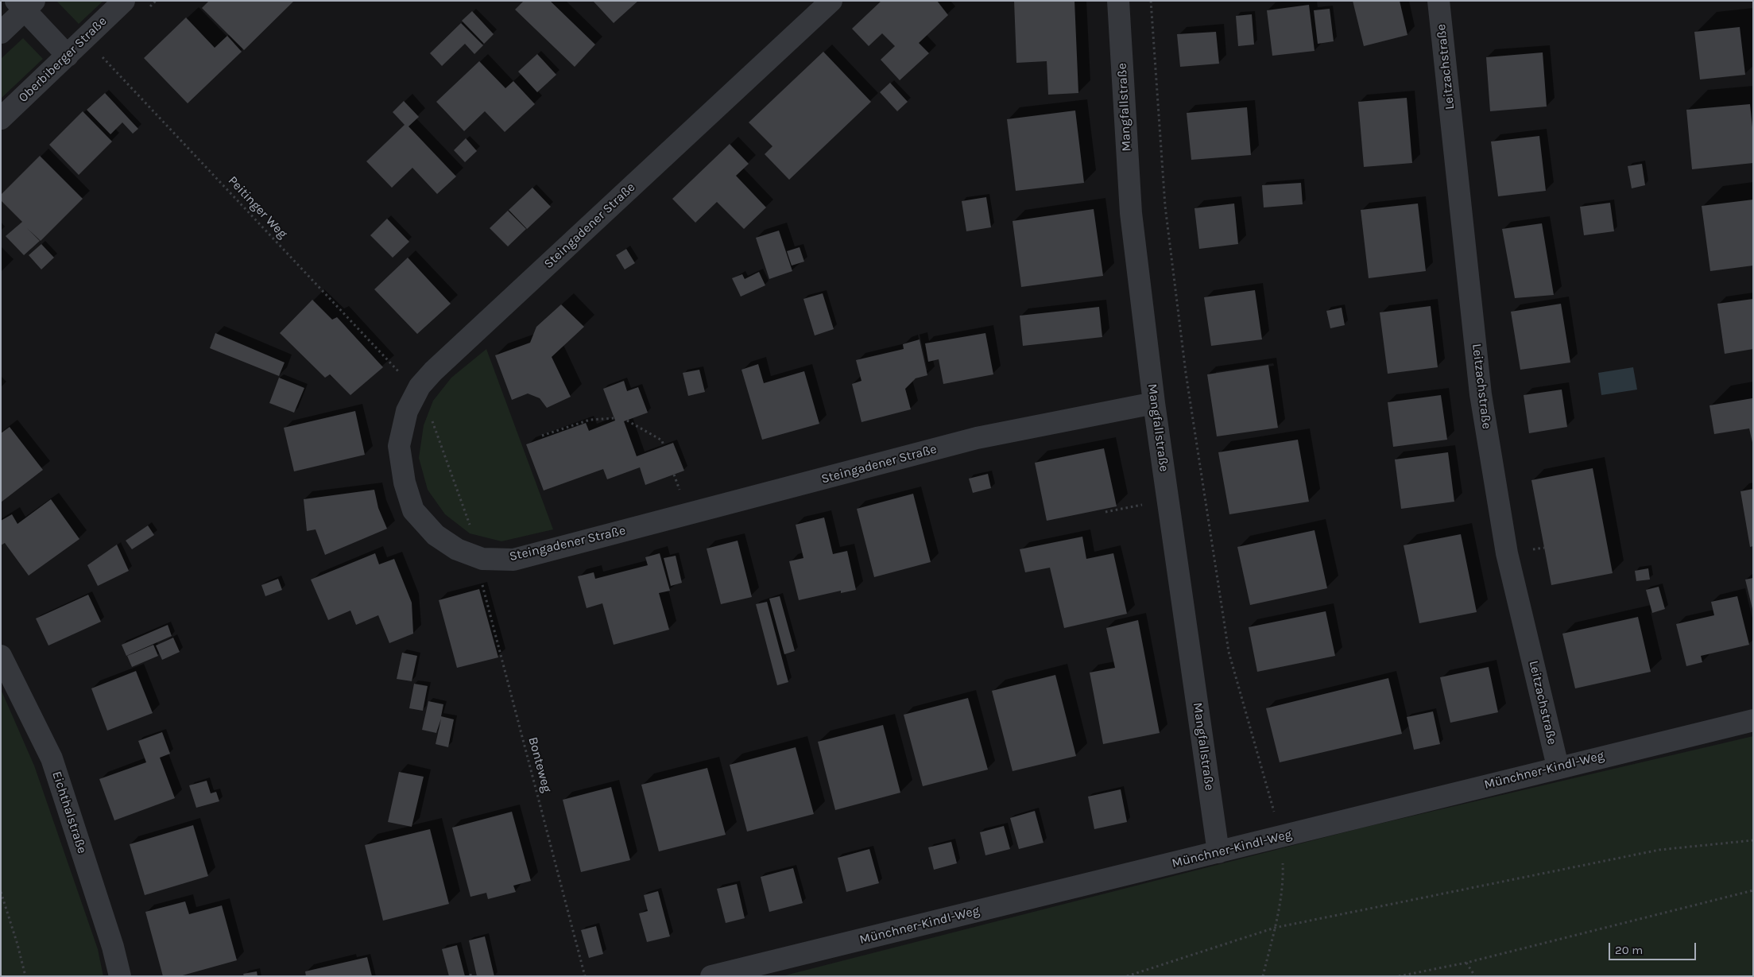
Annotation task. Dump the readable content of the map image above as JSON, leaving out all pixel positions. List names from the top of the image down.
{
  "streets": {
    "street": [
      "Oberbiberger Straße",
      "Leitzachstraße",
      "Mangfallstraße",
      "Steingadener Straße",
      "Münchner-Kindl-Weg",
      "Eichthalstraße"
    ],
    "path": ["Peitinger Weg", "Bonteweg"]
  },
  "crossings": [
    ["Oberbiberger Straße", "Peitinger Weg"],
    ["Leitzachstraße", "Münchner-Kindl-Weg"],
    ["Mangfallstraße", "Steingadener Straße"],
    ["Mangfallstraße", "Münchner-Kindl-Weg"],
    ["Peitinger Weg", "Steingadener Straße"],
    ["Steingadener Straße", "Bonteweg"]
  ],
  "scale_bar": "20 m"
}
